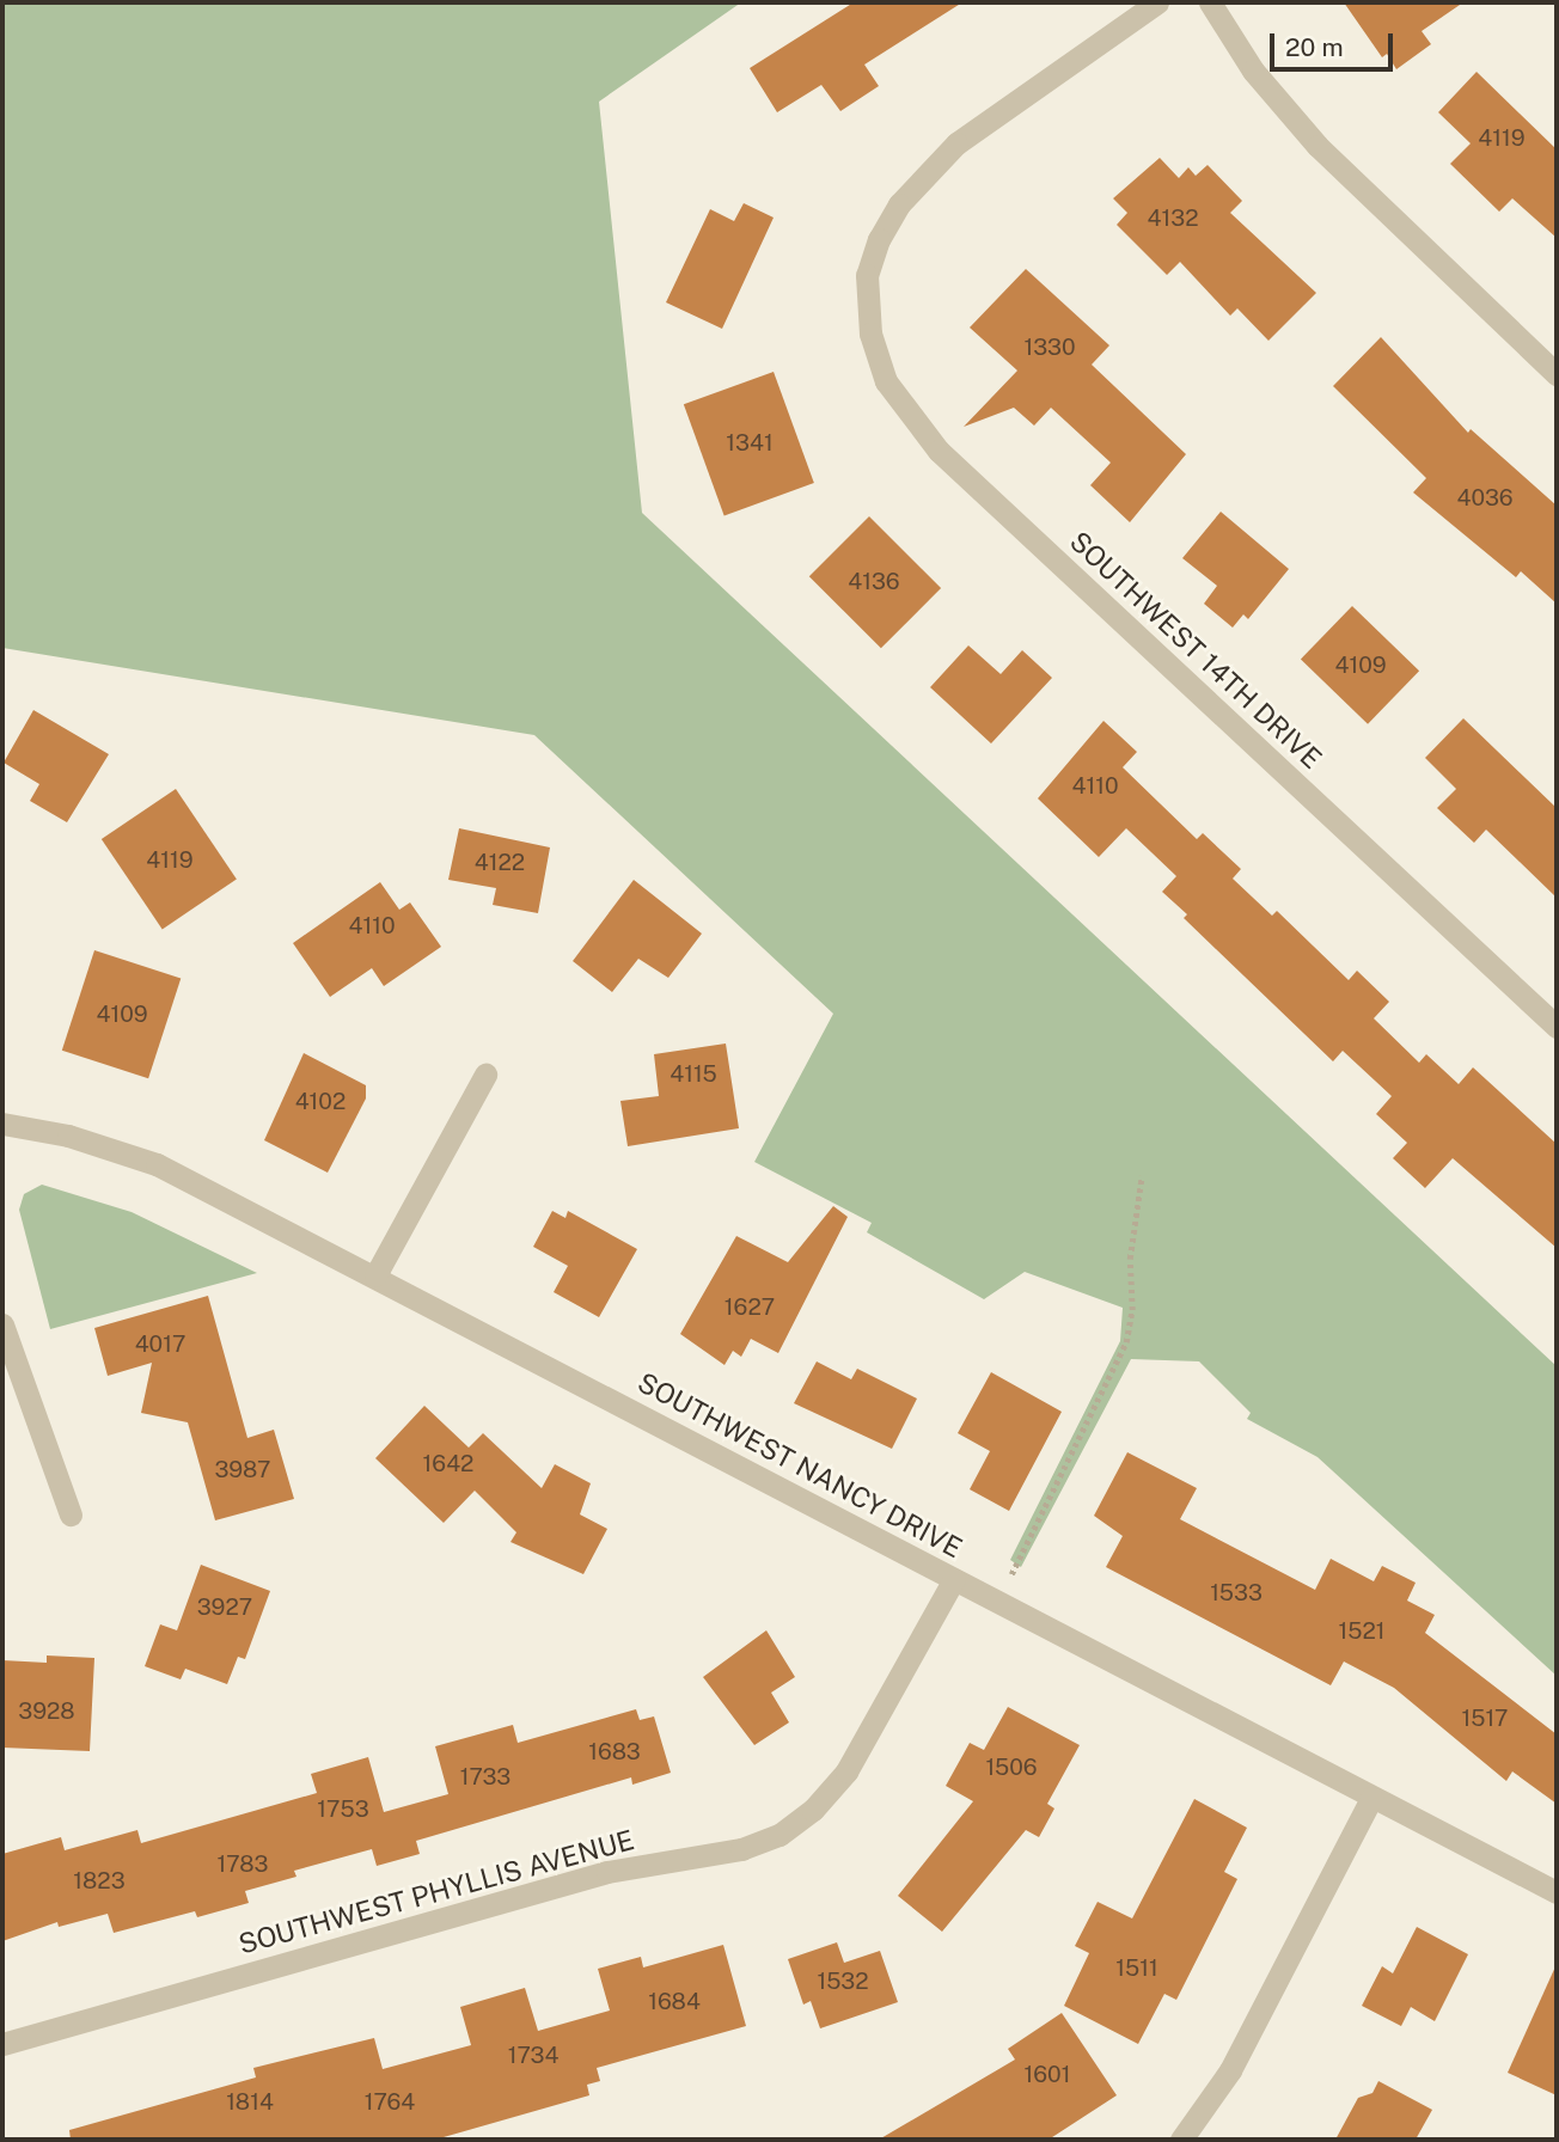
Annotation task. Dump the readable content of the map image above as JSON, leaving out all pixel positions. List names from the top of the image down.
{
  "streets": {
    "street": ["SOUTHWEST 14TH DRIVE", "SOUTHWEST NANCY DRIVE", "SOUTHWEST PHYLLIS AVENUE"]
  },
  "crossings": [
    ["SOUTHWEST NANCY DRIVE", "SOUTHWEST PHYLLIS AVENUE"]
  ],
  "house_numbers": [
    "4119",
    "4132",
    "1330",
    "1341",
    "4036",
    "4136",
    "4109",
    "4110",
    "4119",
    "4122",
    "4110",
    "4109",
    "4115",
    "4102",
    "1627",
    "4017",
    "1642",
    "3987",
    "1533",
    "3927",
    "1521",
    "3928",
    "1517",
    "1683",
    "1506",
    "1733",
    "1753",
    "1783",
    "1823",
    "1511",
    "1532",
    "1684",
    "1734",
    "1601",
    "1814",
    "1764"
  ],
  "scale_bar": "20 m"
}
